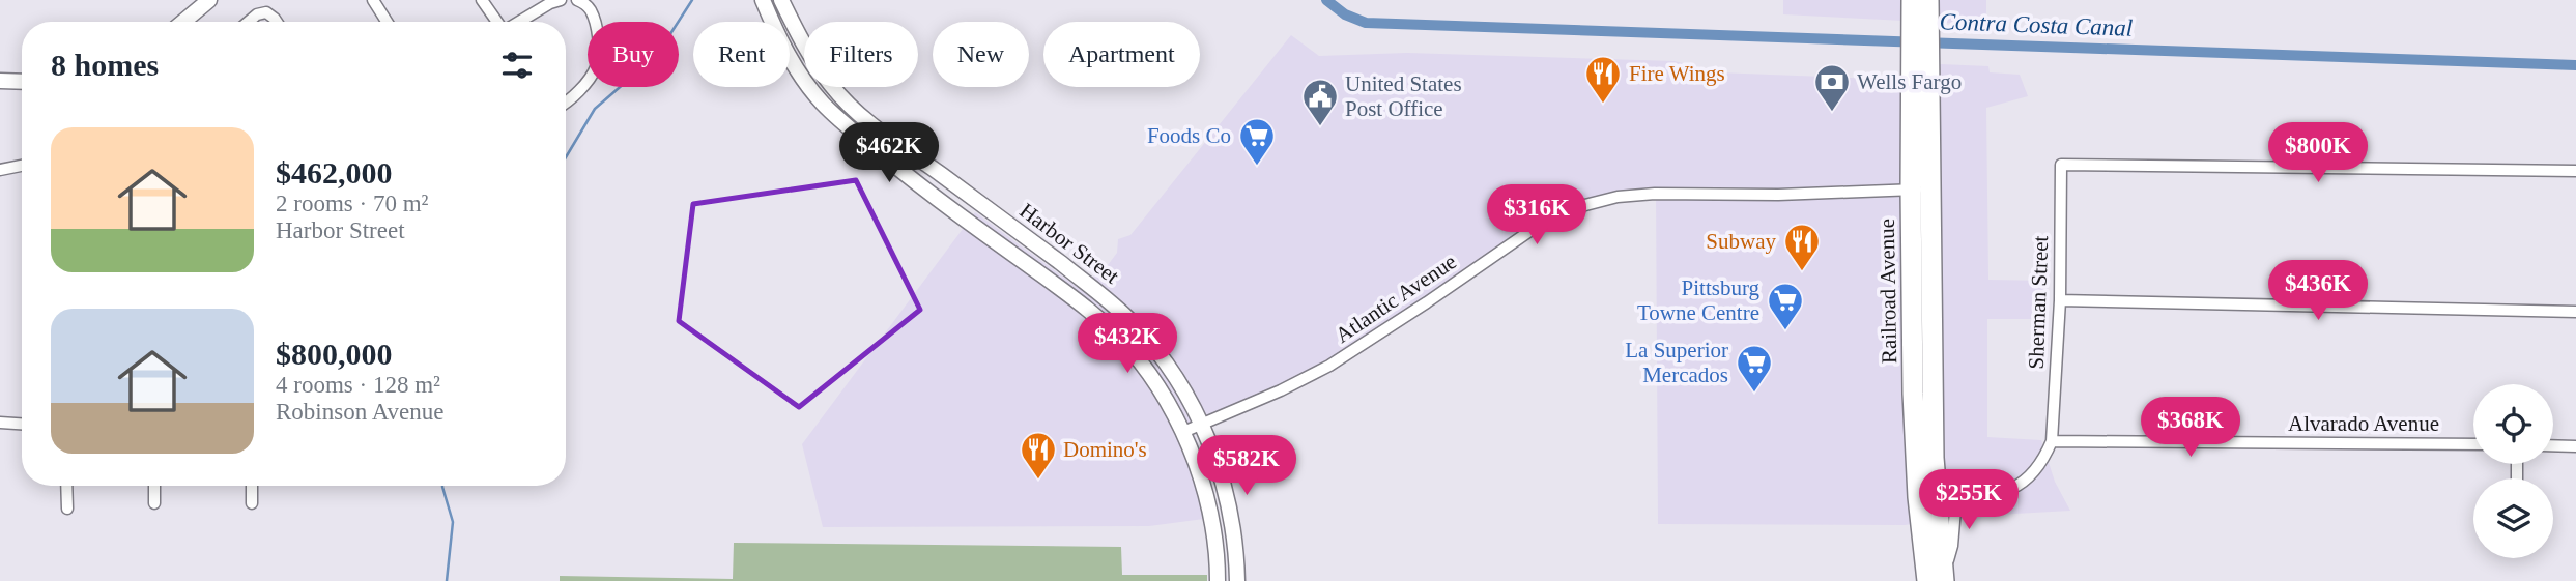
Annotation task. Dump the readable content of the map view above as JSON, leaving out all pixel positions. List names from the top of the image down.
{
  "streets": {
    "highway": ["Railroad Avenue"],
    "street": [
      "Harbor Street",
      "Atlantic Avenue",
      "Sherman Street",
      "Alvarado Avenue"
    ]
  },
  "crossings": [
    ["Harbor Street", "Atlantic Avenue"],
    ["Railroad Avenue", "Atlantic Avenue"],
    ["Sherman Street", "Alvarado Avenue"]
  ],
  "water": ["Contra Costa Canal"],
  "places": {
    "restaurant": ["Fire Wings", "Subway", "Domino's"],
    "bank": ["Wells Fargo"],
    "public building": ["United States Post Office"],
    "supermarket": ["Foods Co", "Pittsburg Towne Centre", "La Superior Mercados"]
  },
  "page": {
    "chip": [
      "Buy",
      "Rent",
      "Filters",
      "New",
      "Apartment"
    ],
    "heading": "8 homes",
    "list": [
      {
        "name": "$462,000",
        "note": "2 rooms · 70 m² · Harbor Street"
      },
      {
        "name": "$800,000",
        "note": "4 rooms · 128 m² · Robinson Avenue"
      }
    ],
    "price": [
      "$462K",
      "$800K",
      "$316K",
      "$436K",
      "$432K",
      "$368K",
      "$582K",
      "$255K"
    ]
  }
}
